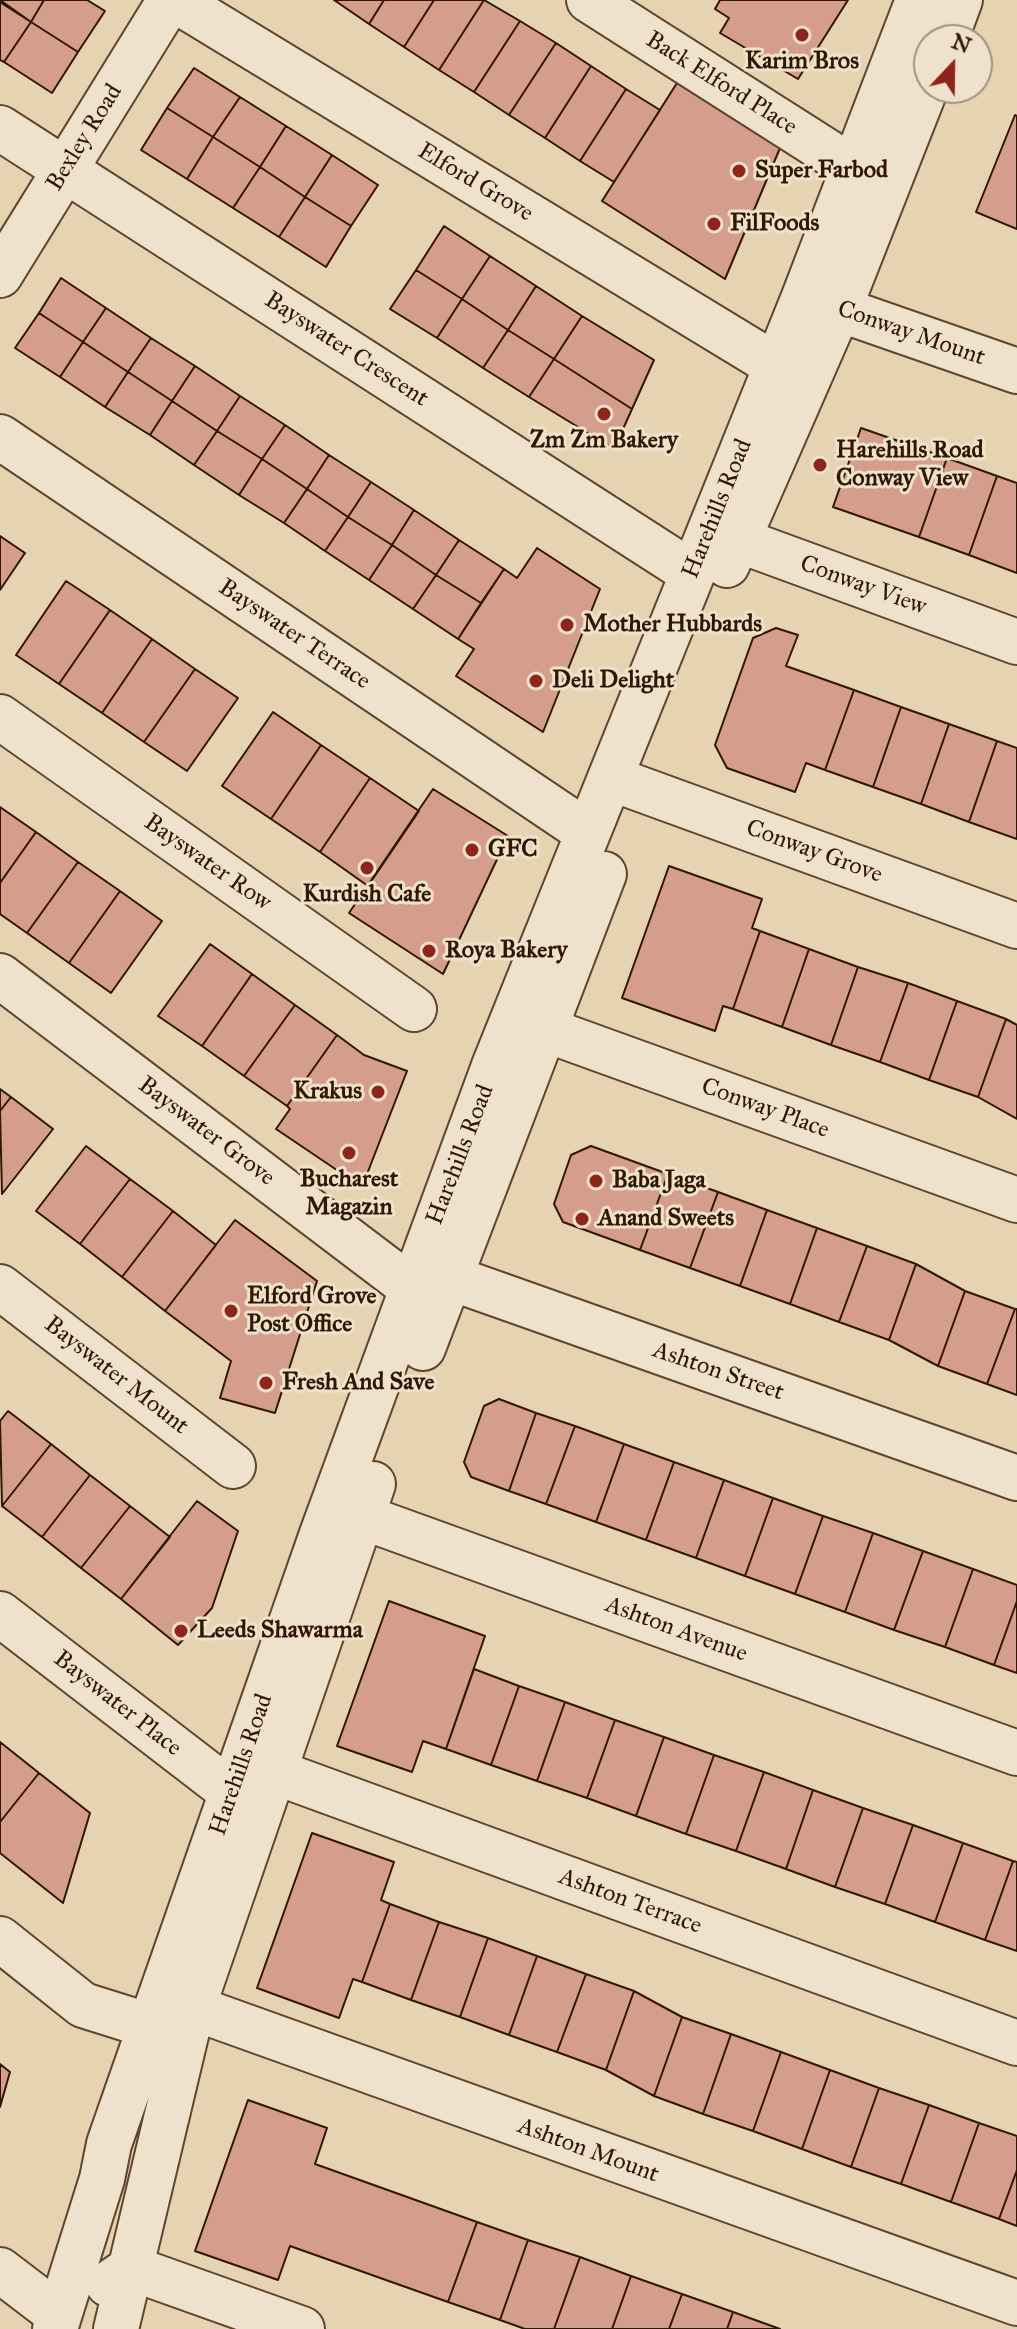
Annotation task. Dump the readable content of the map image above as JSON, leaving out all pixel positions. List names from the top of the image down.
{
  "streets": {
    "street": [
      "Back Elford Place",
      "Bexley Road",
      "Elford Grove",
      "Conway Mount",
      "Bayswater Crescent",
      "Harehills Road",
      "Conway View",
      "Bayswater Terrace",
      "Conway Grove",
      "Bayswater Row",
      "Conway Place",
      "Bayswater Grove",
      "Ashton Street",
      "Bayswater Mount",
      "Ashton Avenue",
      "Bayswater Place",
      "Ashton Terrace",
      "Ashton Mount"
    ]
  },
  "crossings": [
    ["Back Elford Place", "Harehills Road"],
    ["Bexley Road", "Elford Grove"],
    ["Bexley Road", "Bayswater Crescent"],
    ["Elford Grove", "Harehills Road"],
    ["Conway Mount", "Harehills Road"],
    ["Bayswater Crescent", "Harehills Road"],
    ["Harehills Road", "Conway View"],
    ["Harehills Road", "Bayswater Terrace"],
    ["Harehills Road", "Conway Grove"],
    ["Harehills Road", "Conway Place"],
    ["Harehills Road", "Bayswater Grove"],
    ["Harehills Road", "Ashton Street"],
    ["Harehills Road", "Ashton Avenue"],
    ["Harehills Road", "Bayswater Place"],
    ["Harehills Road", "Ashton Terrace"],
    ["Harehills Road", "Ashton Mount"],
    ["Bayswater Grove", "Ashton Street"],
    ["Bayswater Place", "Ashton Terrace"]
  ],
  "places": [
    "Karim Bros",
    "Super Farbod",
    "FilFoods",
    "Zm Zm Bakery",
    "Harehills Road Conway View",
    "Mother Hubbards",
    "Deli Delight",
    "GFC",
    "Kurdish Cafe",
    "Roya Bakery",
    "Krakus",
    "Bucharest Magazin",
    "Baba Jaga",
    "Anand Sweets",
    "Elford Grove Post Office",
    "Fresh And Save",
    "Leeds Shawarma"
  ],
  "north": "top"
}
